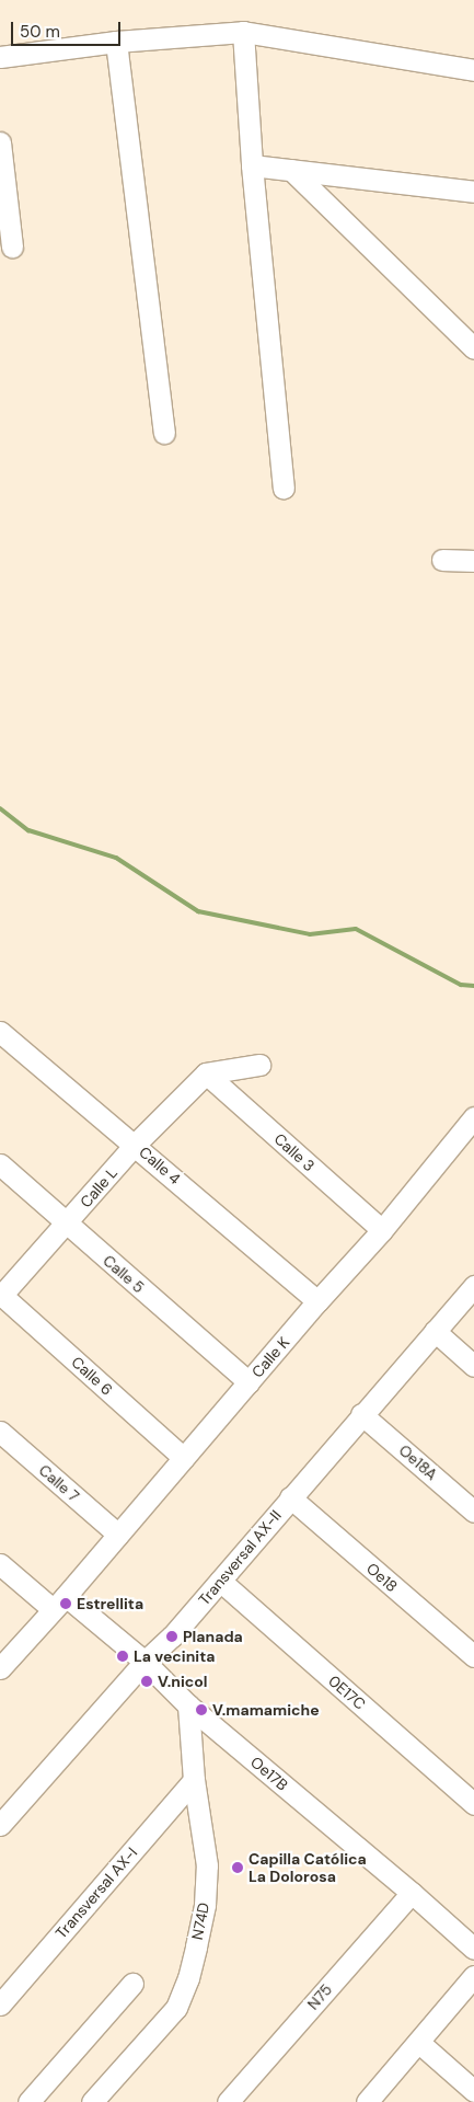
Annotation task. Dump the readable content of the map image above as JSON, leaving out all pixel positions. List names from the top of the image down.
{
  "streets": {
    "street": [
      "Calle 3",
      "Calle 4",
      "Calle L",
      "Calle 5",
      "Calle K",
      "Calle 6",
      "Oe18A",
      "Calle 7",
      "Transversal AX-II",
      "Oe18",
      "0E17C",
      "Oe17B",
      "Transversal AX-I",
      "N74D",
      "N75"
    ]
  },
  "crossings": [
    ["Calle 3", "Calle L"],
    ["Calle 3", "Calle K"],
    ["Calle 4", "Calle L"],
    ["Calle 4", "Calle K"],
    ["Calle L", "Calle 5"],
    ["Calle L", "Calle 6"],
    ["Calle 5", "Calle K"],
    ["Calle K", "Calle 6"],
    ["Calle K", "Calle 7"],
    ["Calle K", "Oe17B"],
    ["Oe18A", "Transversal AX-II"],
    ["Transversal AX-II", "Oe18"],
    ["Transversal AX-II", "0E17C"],
    ["Transversal AX-II", "Oe17B"],
    ["Oe17B", "N74D"],
    ["Oe17B", "N75"],
    ["Transversal AX-I", "N74D"]
  ],
  "places": [
    "Estrellita",
    "Planada",
    "La vecinita",
    "V.nicol",
    "V.mamamiche",
    "Capilla Católica La Dolorosa"
  ],
  "scale_bar": "50 m"
}
